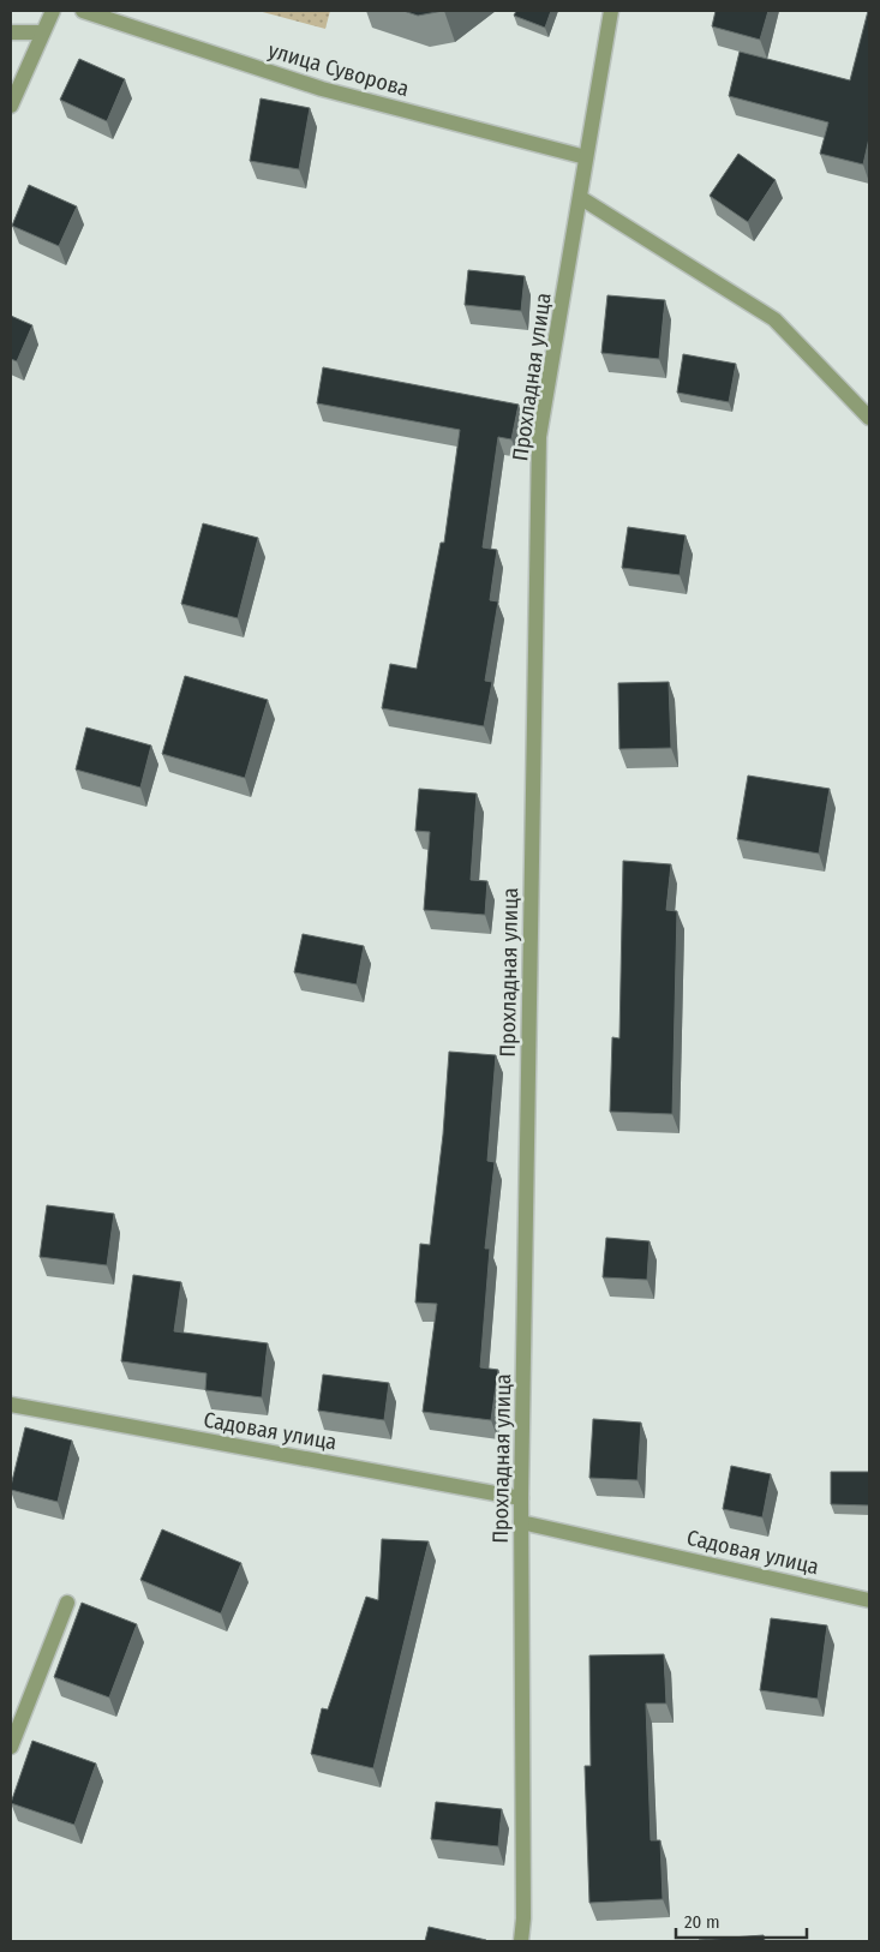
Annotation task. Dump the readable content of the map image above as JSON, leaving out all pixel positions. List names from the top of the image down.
{
  "streets": {
    "street": ["улица Суворова", "Прохладная улица", "Садовая улица"]
  },
  "crossings": [
    ["улица Суворова", "Прохладная улица"],
    ["Прохладная улица", "Садовая улица"]
  ],
  "scale_bar": "20 m"
}
